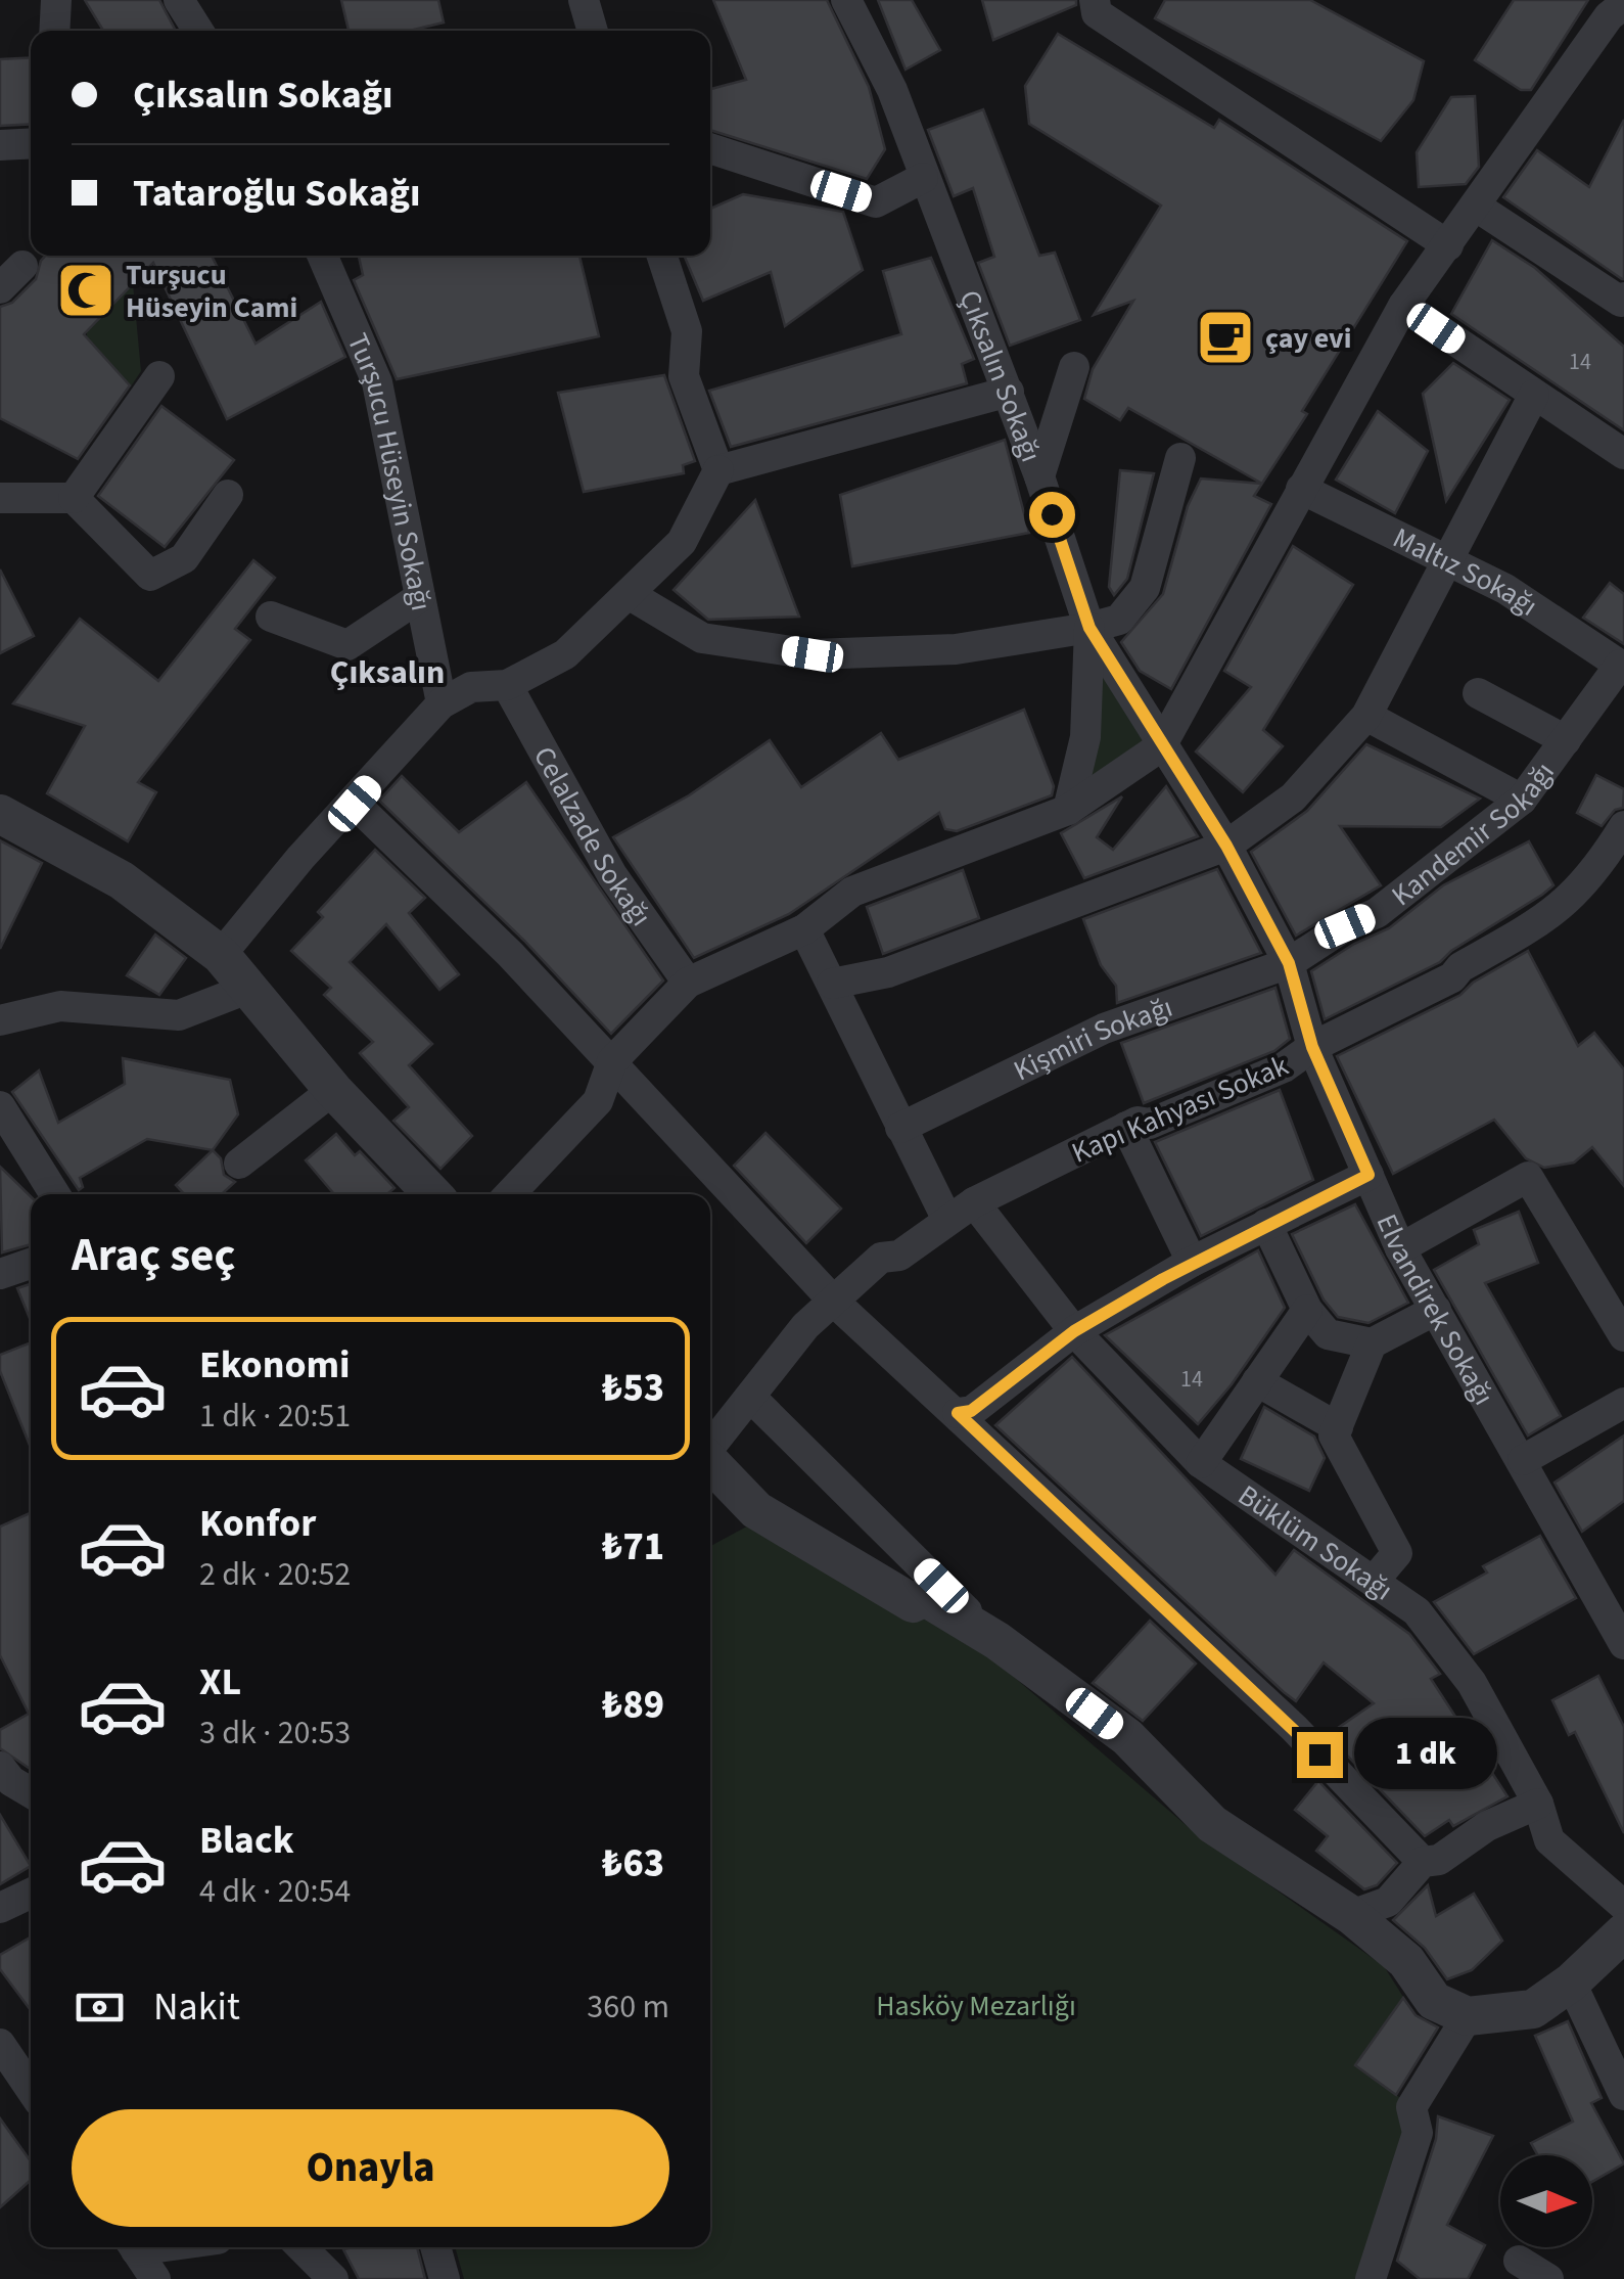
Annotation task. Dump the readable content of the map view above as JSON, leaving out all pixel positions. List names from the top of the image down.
{
  "streets": {
    "street": [
      "Çıksalın Sokağı",
      "Turşucu Hüseyin Sokağı",
      "Maltız Sokağı",
      "Kandemir Sokağı",
      "Celalzade Sokağı",
      "Kişmiri Sokağı",
      "Kapı Kahyası Sokak",
      "Elvandirek Sokağı",
      "Büklüm Sokağı"
    ]
  },
  "crossings": [
    ["Çıksalın Sokağı", "Elvandirek Sokağı"],
    ["Maltız Sokağı", "Kandemir Sokağı"],
    ["Kandemir Sokağı", "Kişmiri Sokağı"],
    ["Kandemir Sokağı", "Elvandirek Sokağı"],
    ["Kişmiri Sokağı", "Elvandirek Sokağı"],
    ["Kişmiri Sokağı", "Büklüm Sokağı"],
    ["Kapı Kahyası Sokak", "Elvandirek Sokağı"],
    ["Kapı Kahyası Sokak", "Büklüm Sokağı"]
  ],
  "districts": ["Çıksalın"],
  "parks": ["Hasköy Mezarlığı"],
  "places": {
    "mosque": ["Turşucu Hüseyin Cami"],
    "cafe": ["çay evi"]
  },
  "house_numbers": ["14", "14"],
  "north": "right",
  "page": {
    "banner": ["Çıksalın Sokağı", "Tataroğlu Sokağı"],
    "heading": "Araç seç",
    "list": [
      {
        "name": "Ekonomi",
        "note": "1 dk · 20:51",
        "value": "₺53"
      },
      {
        "name": "Konfor",
        "note": "2 dk · 20:52",
        "value": "₺71"
      },
      {
        "name": "XL",
        "note": "3 dk · 20:53",
        "value": "₺89"
      },
      {
        "name": "Black",
        "note": "4 dk · 20:54",
        "value": "₺63"
      }
    ],
    "bubble": "1 dk",
    "pay": ["Nakit", "360 m"],
    "buttons": "Onayla"
  }
}
